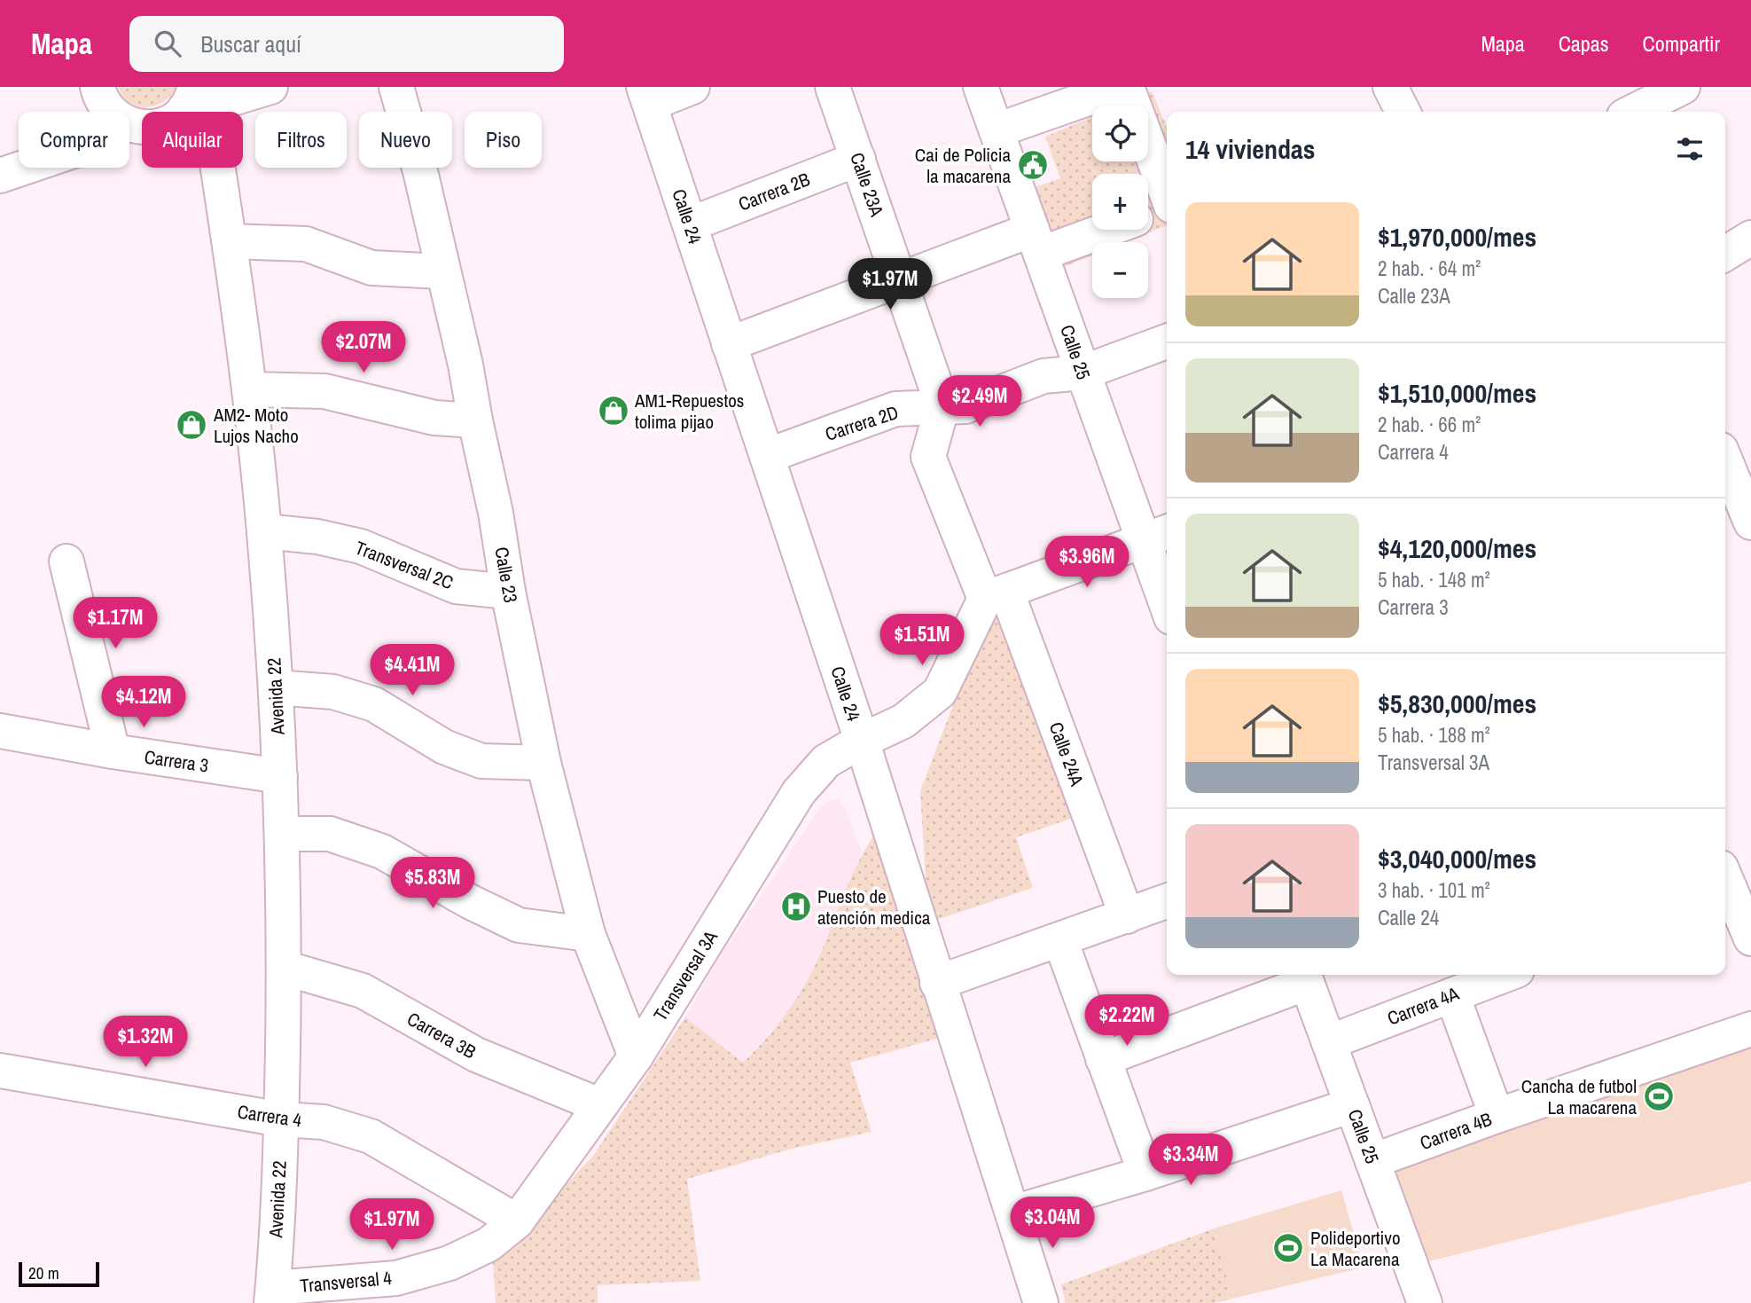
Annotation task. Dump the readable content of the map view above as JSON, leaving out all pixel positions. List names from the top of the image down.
{
  "streets": {
    "street": [
      "Calle 23A",
      "Carrera 2B",
      "Calle 24",
      "Calle 25",
      "Carrera 2D",
      "Transversal 2C",
      "Calle 23",
      "Avenida 22",
      "Calle 24A",
      "Carrera 3",
      "Transversal 3A",
      "Carrera 4A",
      "Carrera 3B",
      "Carrera 4",
      "Carrera 4B",
      "Transversal 4"
    ]
  },
  "crossings": [
    ["Calle 23A", "Carrera 2B"],
    ["Calle 23A", "Carrera 2D"],
    ["Carrera 2B", "Calle 24"],
    ["Calle 24", "Carrera 2D"],
    ["Calle 24", "Transversal 3A"],
    ["Calle 25", "Carrera 2D"],
    ["Calle 25", "Carrera 4A"],
    ["Calle 25", "Carrera 4B"],
    ["Transversal 2C", "Calle 23"],
    ["Transversal 2C", "Avenida 22"],
    ["Calle 23", "Transversal 3A"],
    ["Avenida 22", "Carrera 3"],
    ["Avenida 22", "Carrera 3B"],
    ["Avenida 22", "Carrera 4"],
    ["Avenida 22", "Transversal 4"],
    ["Transversal 3A", "Carrera 3B"],
    ["Transversal 3A", "Carrera 4"],
    ["Transversal 3A", "Transversal 4"],
    ["Carrera 4", "Transversal 4"]
  ],
  "places": {
    "public building": ["Cai de Policia la macarena"],
    "shop": ["AM1-Repuestos tolima pijao", "AM2- Moto Lujos Nacho"],
    "hospital": ["Puesto de atención medica"],
    "sports": ["Cancha de futbol La macarena", "Polideportivo La Macarena"]
  },
  "scale_bar": "20 m",
  "page": {
    "header": "Mapa",
    "search": "Buscar aquí",
    "nav": ["Mapa", "Capas", "Compartir"],
    "map_buttons": ["+", "−"],
    "chip": [
      "Comprar",
      "Alquilar",
      "Filtros",
      "Nuevo",
      "Piso"
    ],
    "heading": "14 viviendas",
    "list": [
      {
        "name": "$1,970,000/mes",
        "note": "2 hab. · 64 m² · Calle 23A"
      },
      {
        "name": "$1,510,000/mes",
        "note": "2 hab. · 66 m² · Carrera 4"
      },
      {
        "name": "$4,120,000/mes",
        "note": "5 hab. · 148 m² · Carrera 3"
      },
      {
        "name": "$5,830,000/mes",
        "note": "5 hab. · 188 m² · Transversal 3A"
      },
      {
        "name": "$3,040,000/mes",
        "note": "3 hab. · 101 m² · Calle 24"
      }
    ],
    "price": [
      "$1.97M",
      "$2.07M",
      "$2.49M",
      "$3.96M",
      "$1.17M",
      "$1.51M",
      "$4.41M",
      "$4.12M",
      "$5.83M",
      "$2.22M",
      "$1.32M",
      "$3.34M",
      "$3.04M",
      "$1.97M"
    ],
    "scale": "20 m"
  }
}
